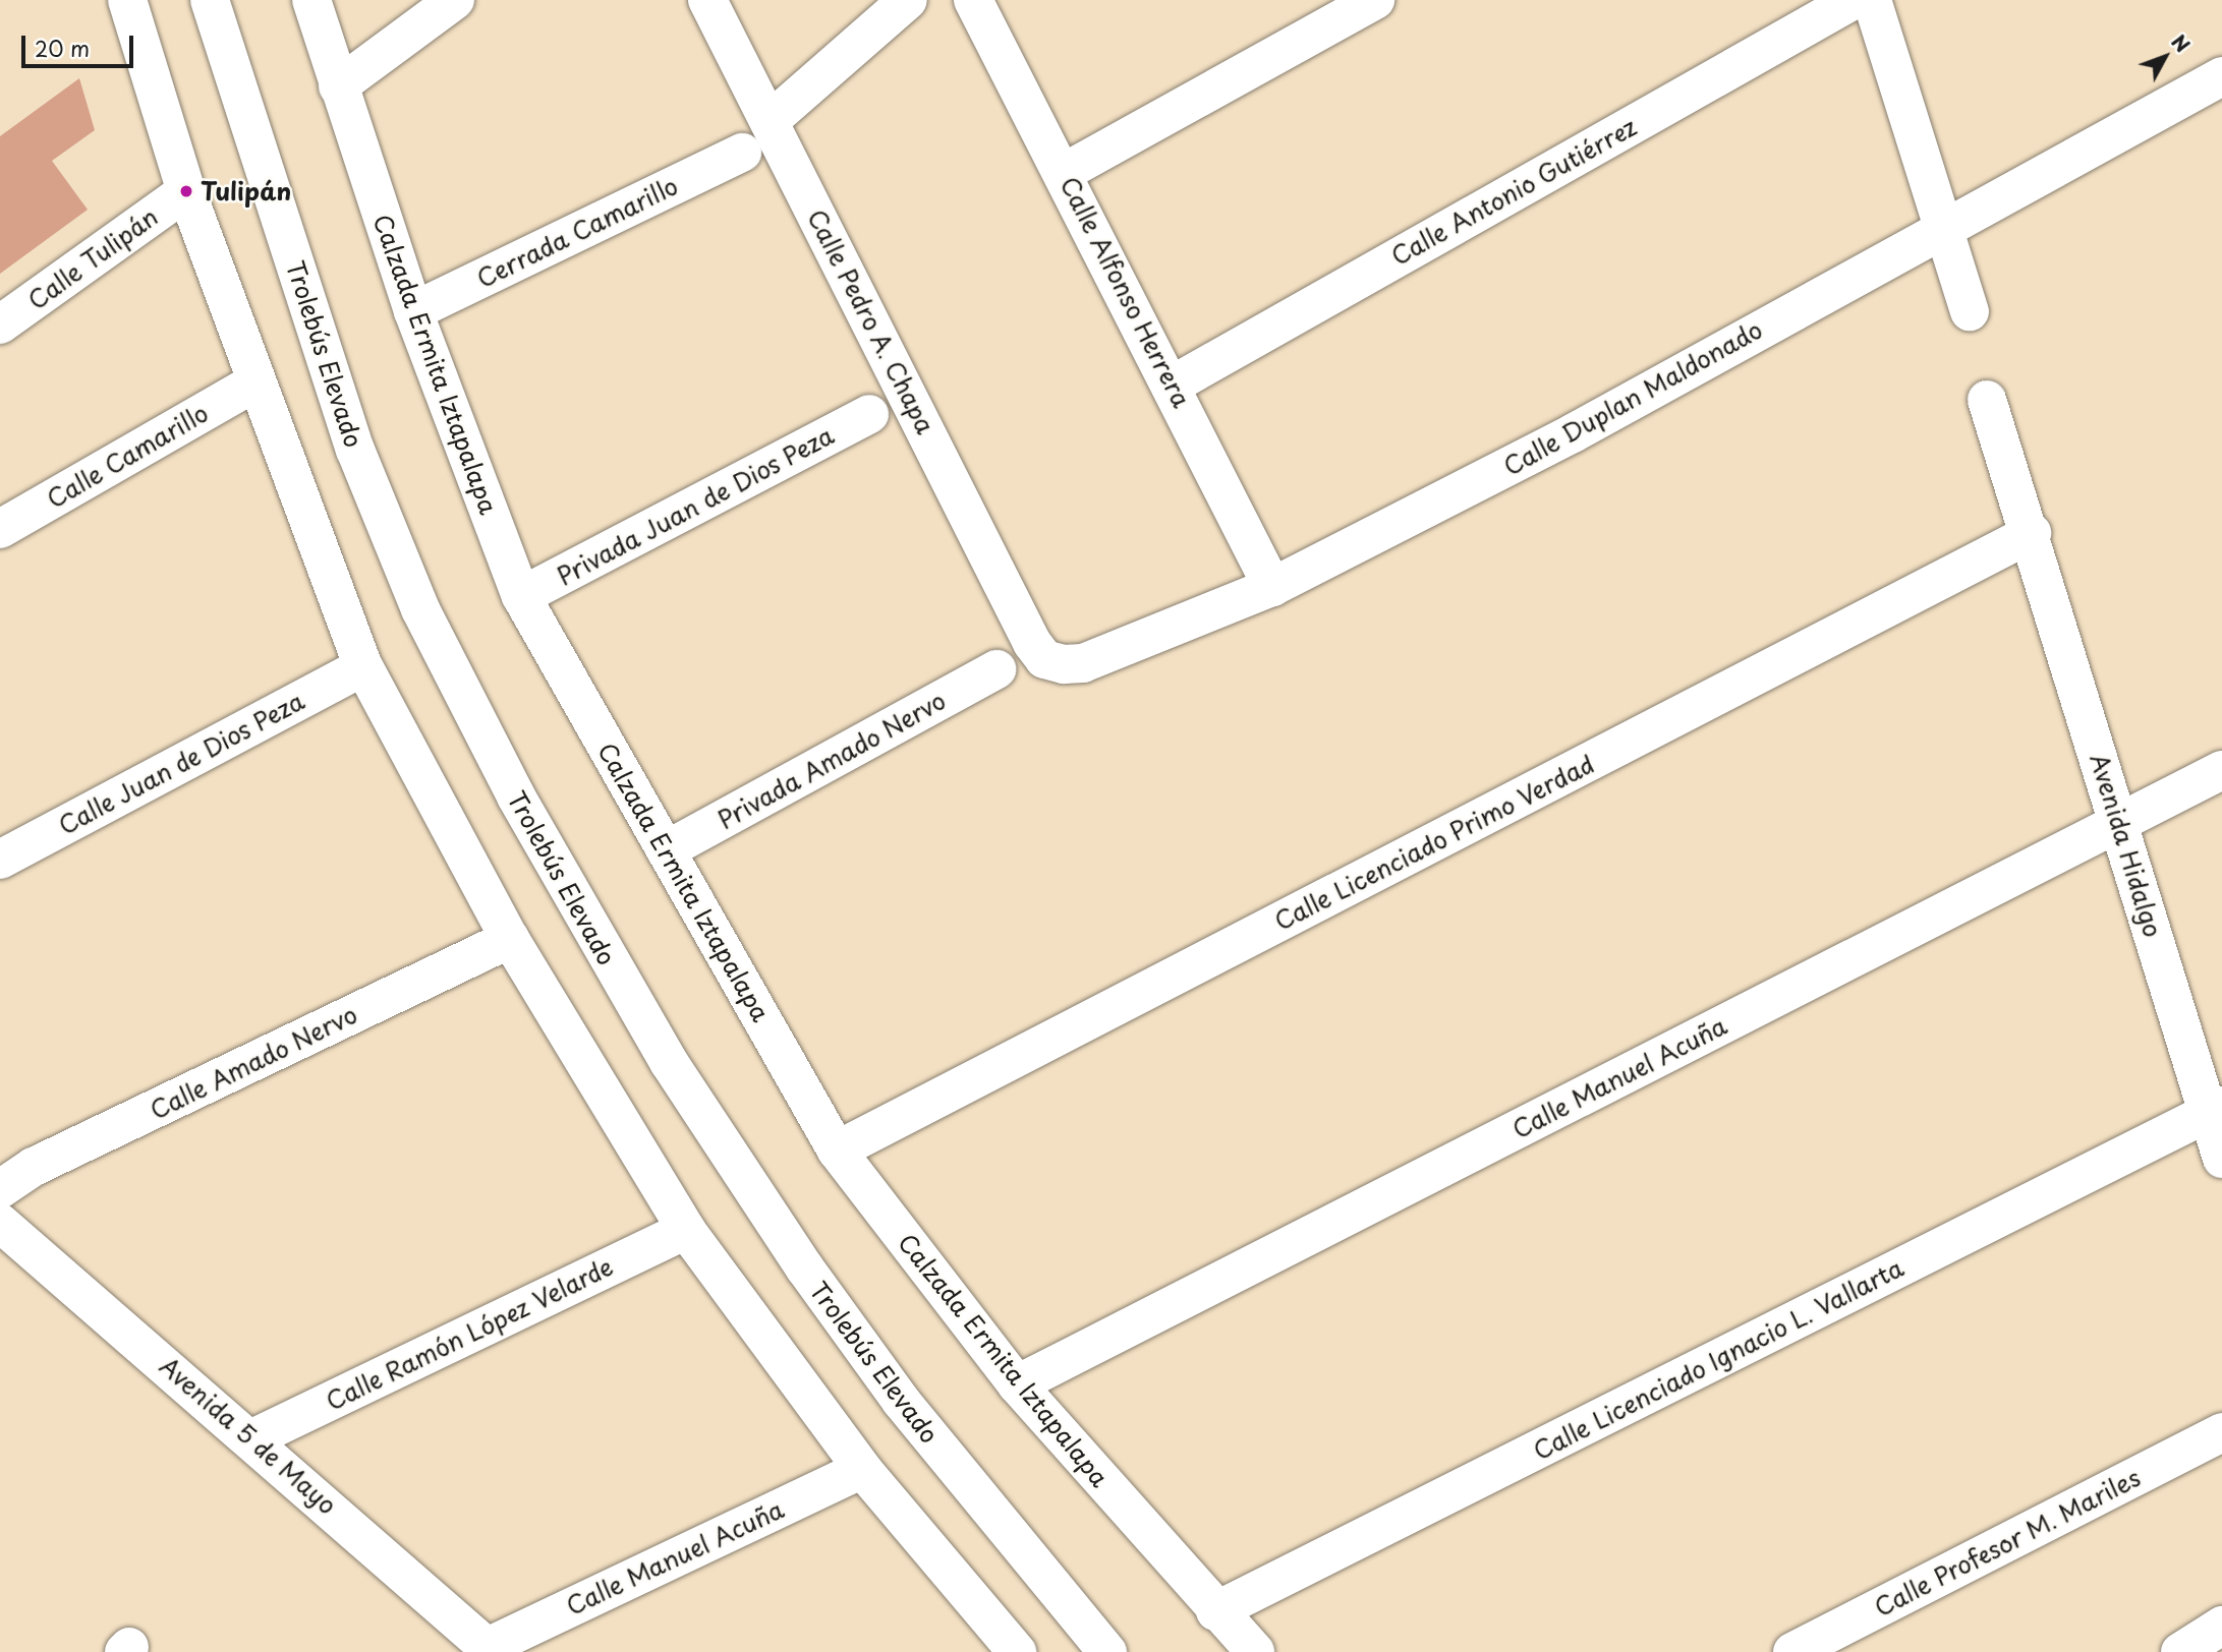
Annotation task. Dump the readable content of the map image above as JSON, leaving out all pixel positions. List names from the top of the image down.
{
  "streets": {
    "street": [
      "Calle Antonio Gutiérrez",
      "Cerrada Camarillo",
      "Calle Tulipán",
      "Calle Alfonso Herrera",
      "Calle Pedro A. Chapa",
      "Trolebús Elevado",
      "Calzada Ermita Iztapalapa",
      "Calle Duplan Maldonado",
      "Calle Camarillo",
      "Privada Juan de Dios Peza",
      "Privada Amado Nervo",
      "Calle Juan de Dios Peza",
      "Calle Licenciado Primo Verdad",
      "Avenida Hidalgo",
      "Calle Amado Nervo",
      "Calle Manuel Acuña",
      "Calle Ramón López Velarde",
      "Calle Licenciado Ignacio L. Vallarta",
      "Avenida 5 de Mayo",
      "Calle Profesor M. Mariles"
    ]
  },
  "crossings": [
    ["Calle Antonio Gutiérrez", "Calle Alfonso Herrera"],
    ["Cerrada Camarillo", "Calzada Ermita Iztapalapa"],
    ["Calle Alfonso Herrera", "Calle Duplan Maldonado"],
    ["Calle Pedro A. Chapa", "Calle Duplan Maldonado"],
    ["Calzada Ermita Iztapalapa", "Privada Juan de Dios Peza"],
    ["Calzada Ermita Iztapalapa", "Privada Amado Nervo"],
    ["Calzada Ermita Iztapalapa", "Calle Licenciado Primo Verdad"],
    ["Calzada Ermita Iztapalapa", "Calle Manuel Acuña"],
    ["Calzada Ermita Iztapalapa", "Calle Licenciado Ignacio L. Vallarta"],
    ["Calle Licenciado Primo Verdad", "Avenida Hidalgo"],
    ["Avenida Hidalgo", "Calle Manuel Acuña"],
    ["Avenida Hidalgo", "Calle Licenciado Ignacio L. Vallarta"],
    ["Calle Manuel Acuña", "Avenida 5 de Mayo"],
    ["Calle Ramón López Velarde", "Avenida 5 de Mayo"]
  ],
  "places": ["Tulipán"],
  "scale_bar": "20 m",
  "north": "top right"
}
